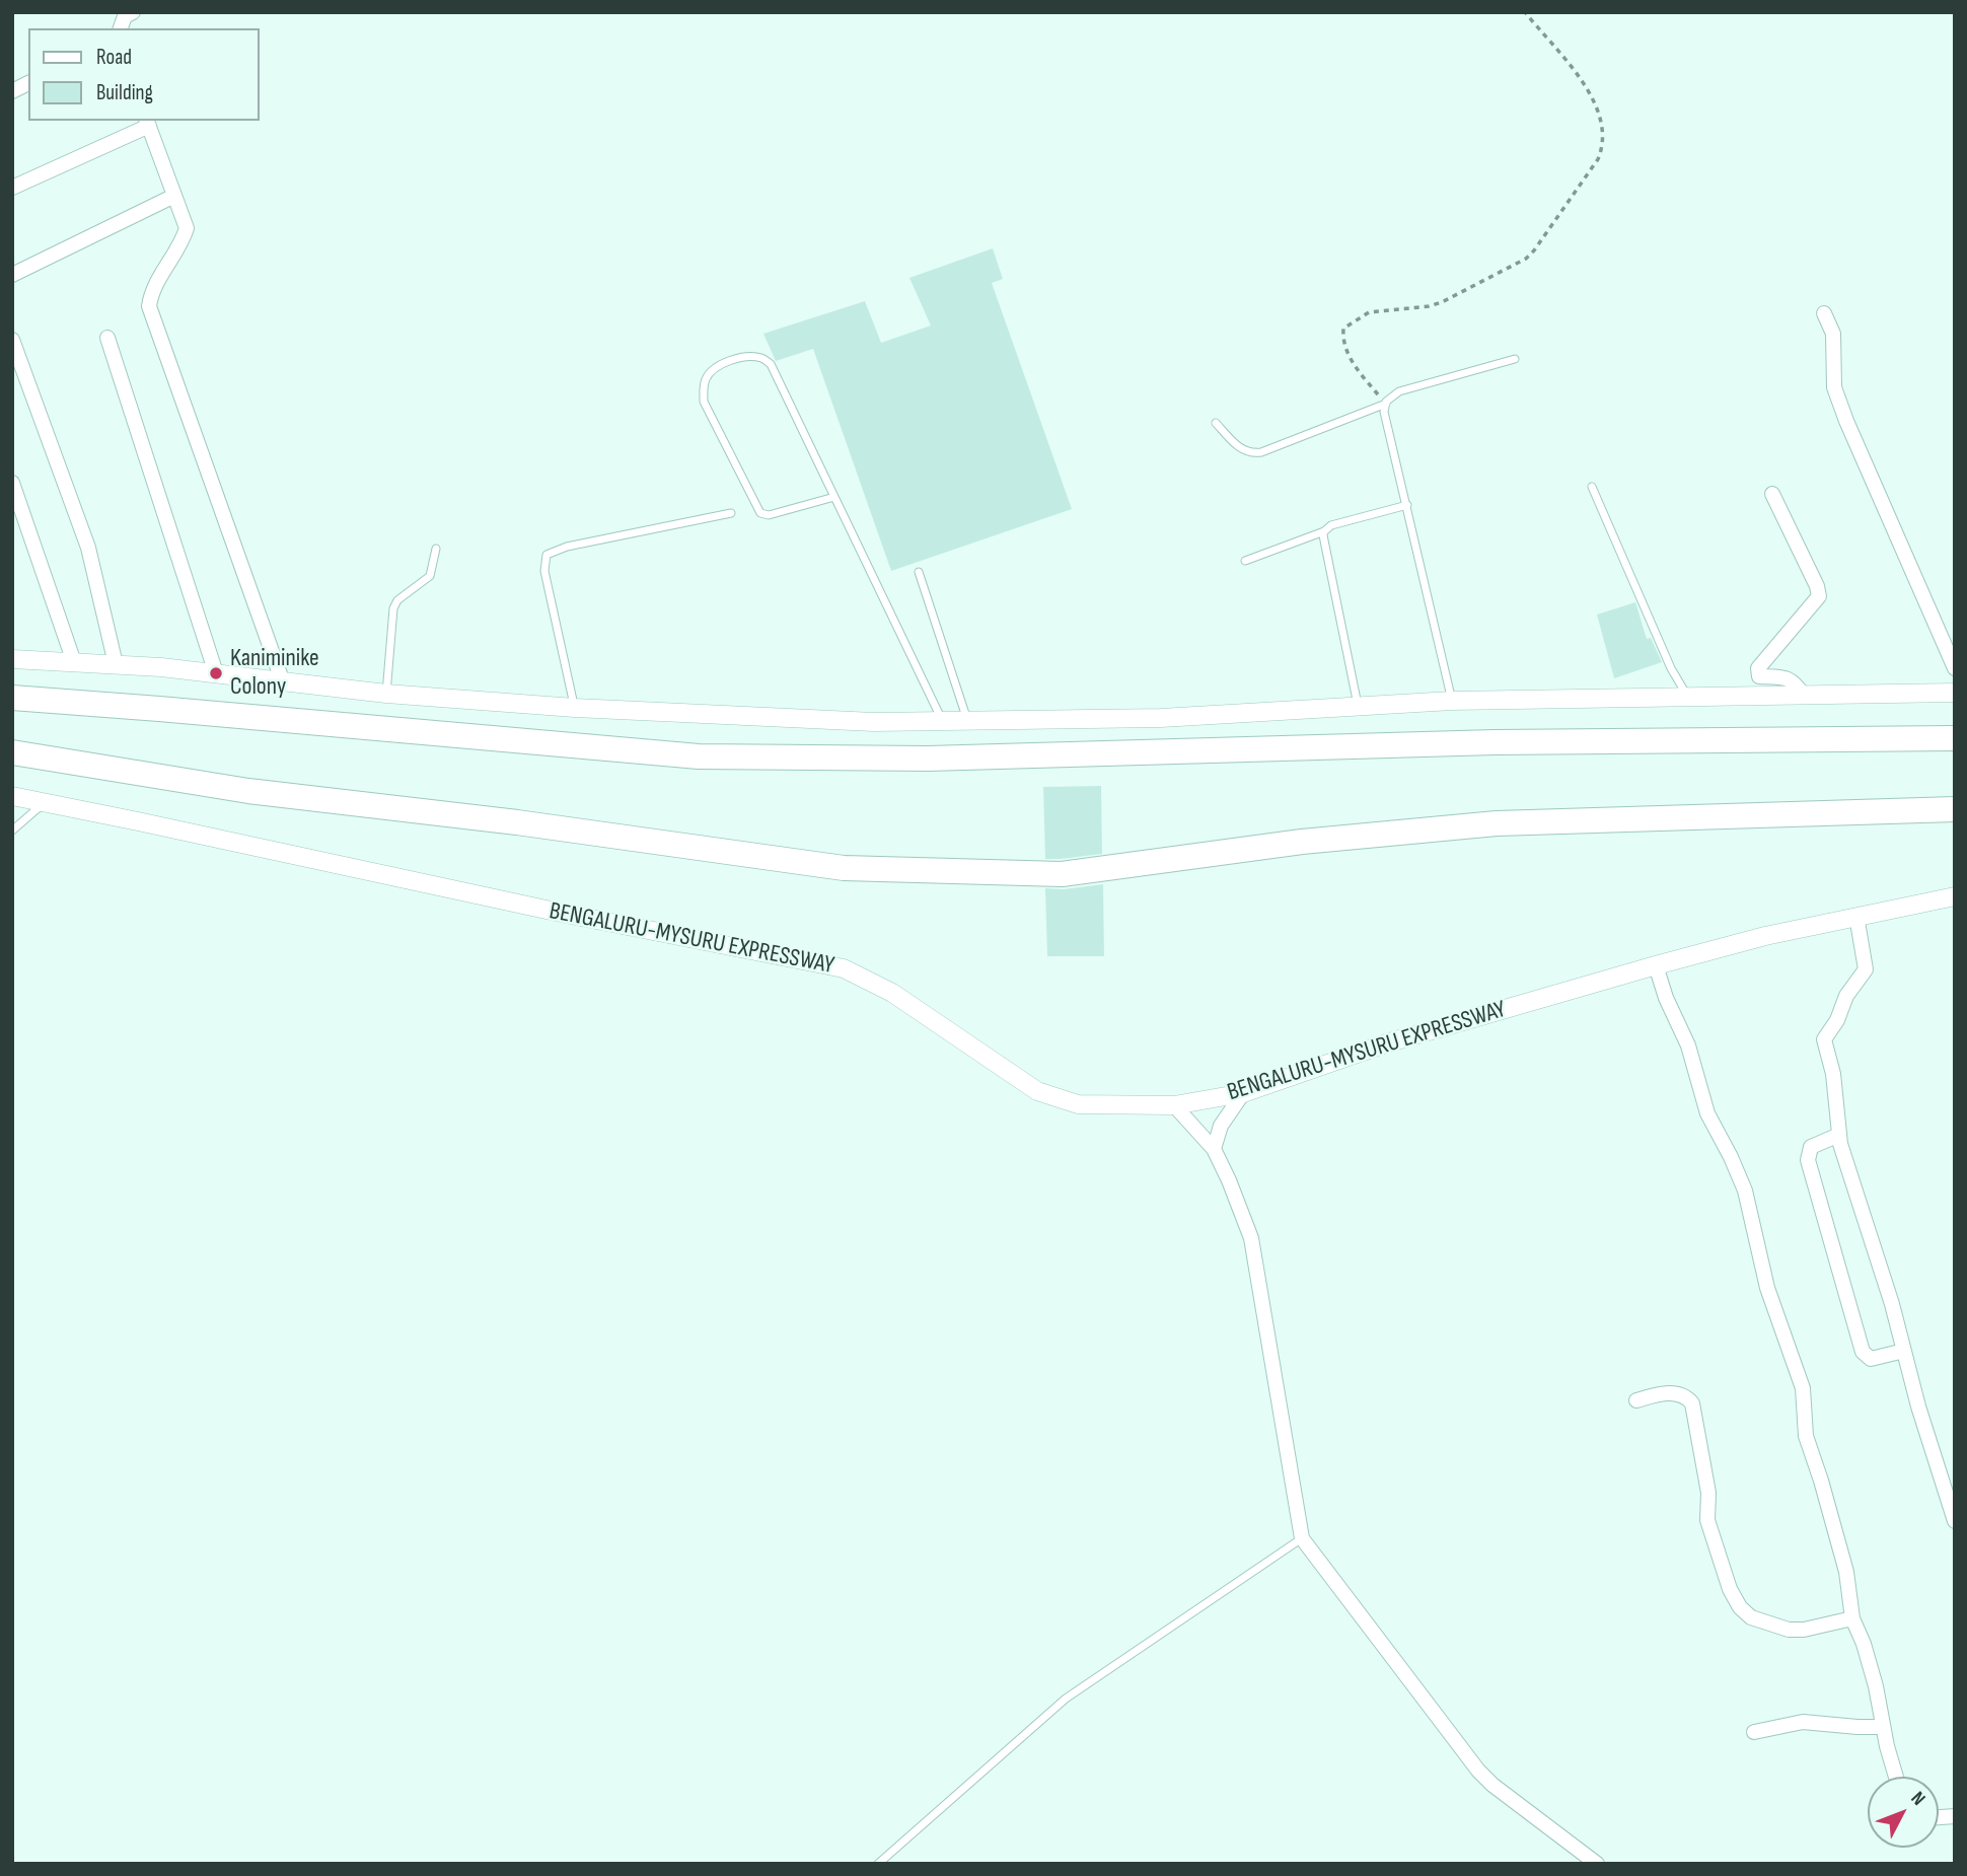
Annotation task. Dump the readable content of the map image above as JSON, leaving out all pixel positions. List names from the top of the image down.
{
  "streets": {
    "street": ["BENGALURU-MYSURU EXPRESSWAY"]
  },
  "places": ["Kaniminike Colony"],
  "legend": ["Road", "Building"],
  "north": "top right"
}
